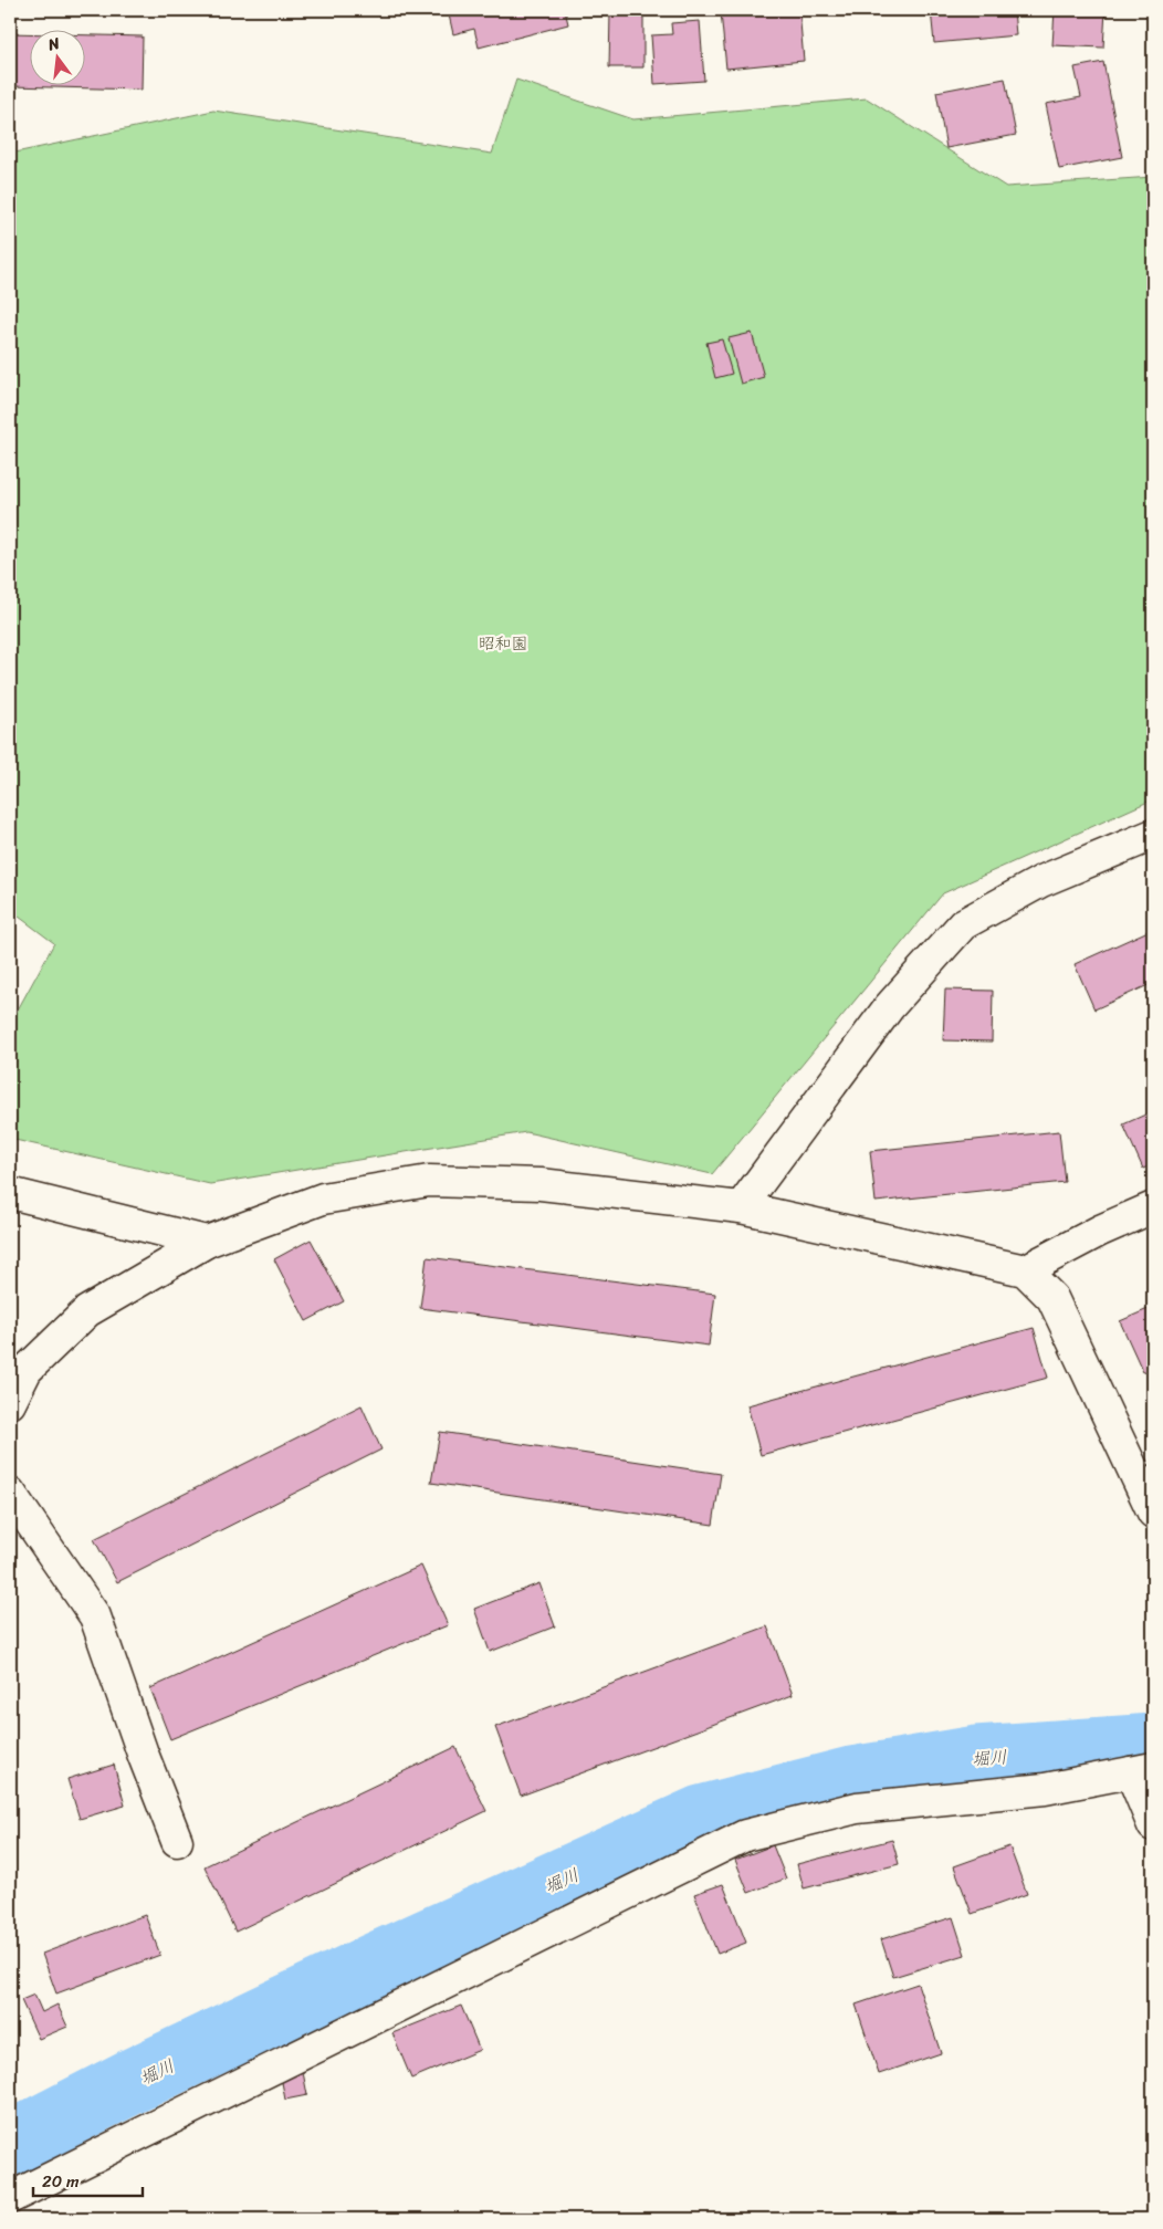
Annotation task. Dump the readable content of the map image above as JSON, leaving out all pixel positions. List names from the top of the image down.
{
  "water": ["堀川"],
  "parks": ["昭和園"],
  "scale_bar": "20 m",
  "north": "top"
}
